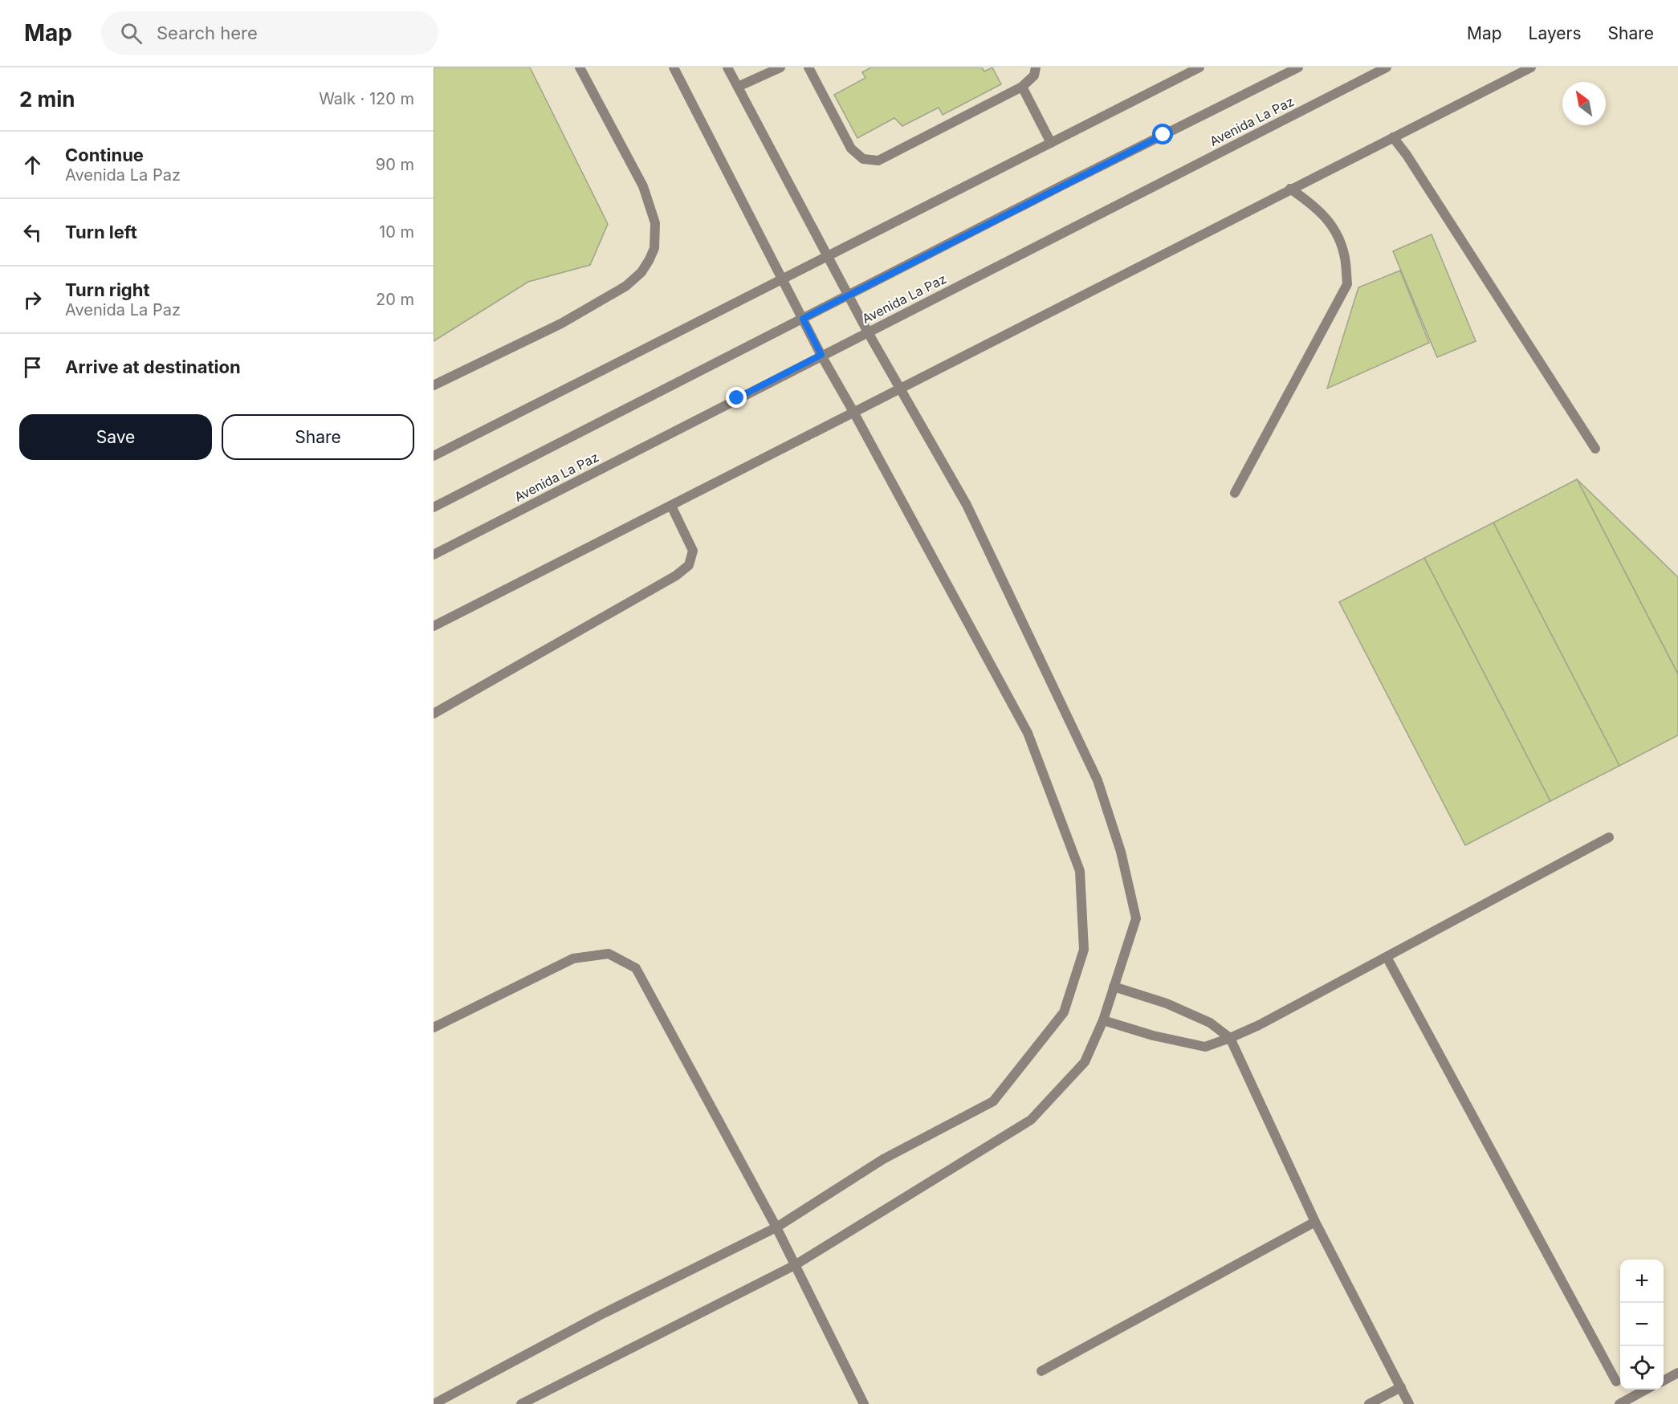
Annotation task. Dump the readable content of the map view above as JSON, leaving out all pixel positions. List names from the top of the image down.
{
  "streets": {
    "street": ["Avenida La Paz"]
  },
  "north": "top left",
  "page": {
    "header": "Map",
    "search": "Search here",
    "nav": ["Map", "Layers", "Share"],
    "heading": ["2 min", "Walk · 120 m"],
    "list": [
      ["Continue", "Avenida La Paz", "90 m"],
      ["Turn left", "10 m"],
      ["Turn right", "Avenida La Paz", "20 m"],
      "Arrive at destination"
    ],
    "buttons": ["Save", "Share"],
    "map_buttons": ["+", "−"]
  }
}
